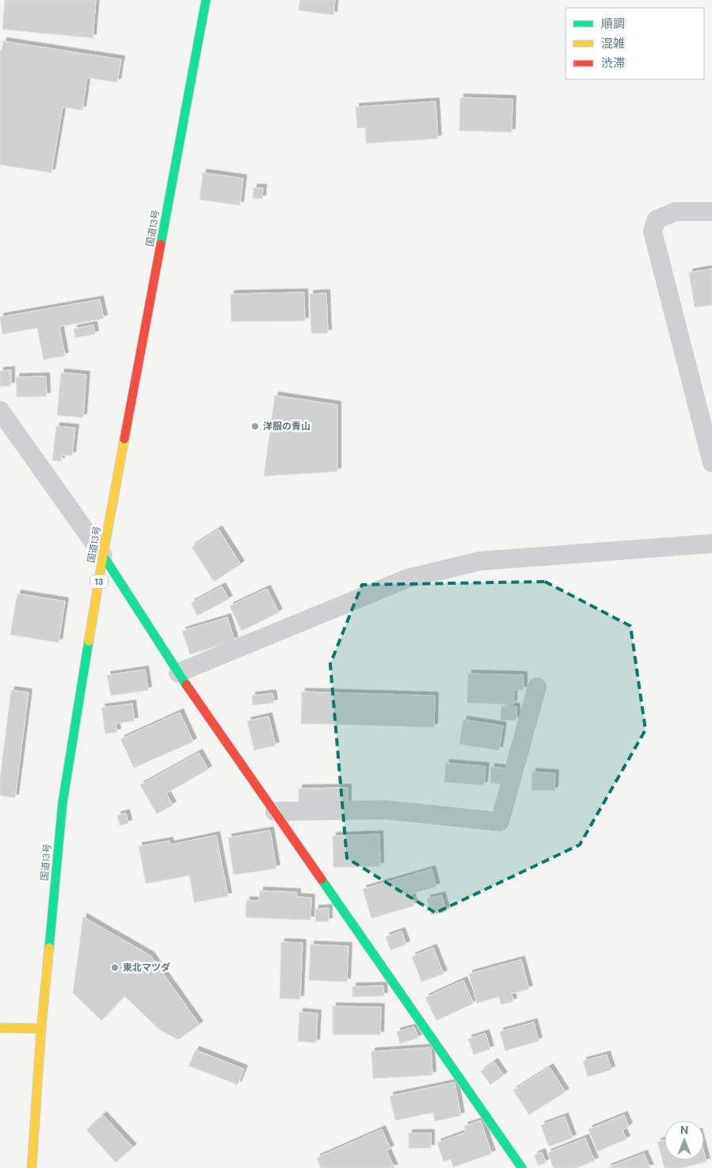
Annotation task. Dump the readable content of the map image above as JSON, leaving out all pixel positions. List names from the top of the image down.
{
  "streets": {
    "main road": ["国道13号", "13"]
  },
  "places": ["洋服の青山", "東北マツダ"],
  "legend": ["順調", "混雑", "渋滞"],
  "north": "top"
}
